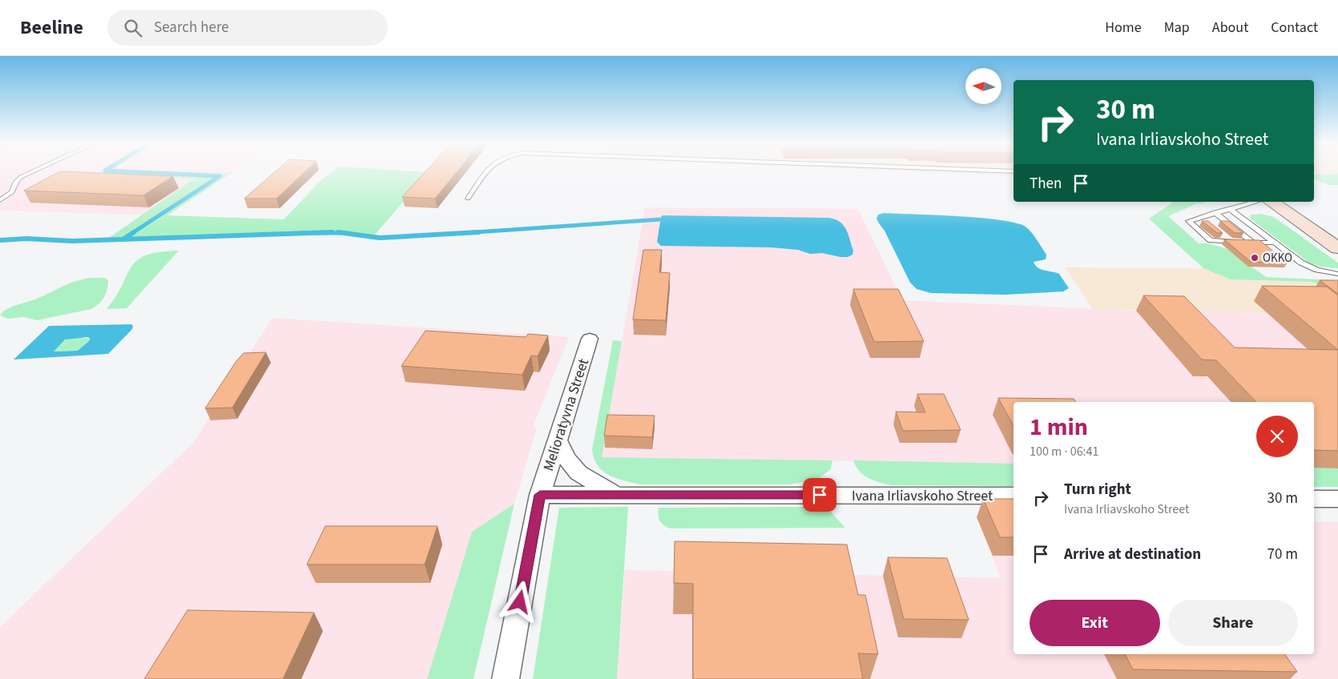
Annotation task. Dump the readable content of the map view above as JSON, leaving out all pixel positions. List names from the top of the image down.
{
  "streets": {
    "street": ["Melioratyvna Street", "Ivana Irliavskoho Street"]
  },
  "crossings": [
    ["Melioratyvna Street", "Ivana Irliavskoho Street"]
  ],
  "places": ["OKKO"],
  "north": "left",
  "page": {
    "header": "Beeline",
    "search": "Search here",
    "nav": [
      "Home",
      "Map",
      "About",
      "Contact"
    ],
    "turn": ["30 m", "Ivana Irliavskoho Street"],
    "then": "Then",
    "heading": ["1 min", "100 m · 06:41"],
    "list": [
      {
        "name": "Turn right",
        "note": "Ivana Irliavskoho Street",
        "value": "30 m"
      },
      {
        "name": "Arrive at destination",
        "value": "70 m"
      }
    ],
    "buttons": ["Exit", "Share"]
  }
}
